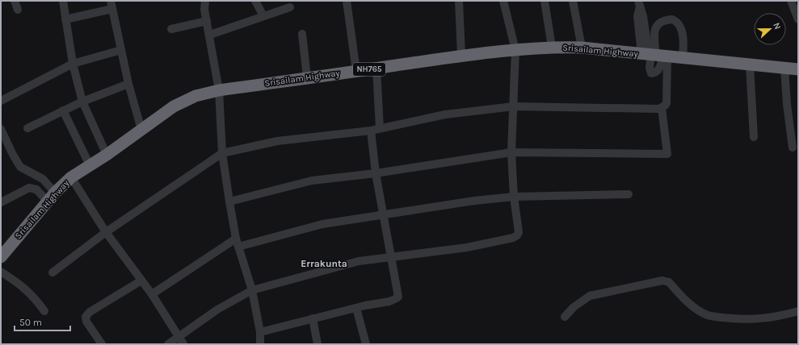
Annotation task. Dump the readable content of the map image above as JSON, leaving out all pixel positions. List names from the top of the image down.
{
  "streets": {
    "highway": ["Srisailam Highway", "NH765"]
  },
  "districts": ["Errakunta"],
  "scale_bar": "50 m",
  "north": "right"
}
